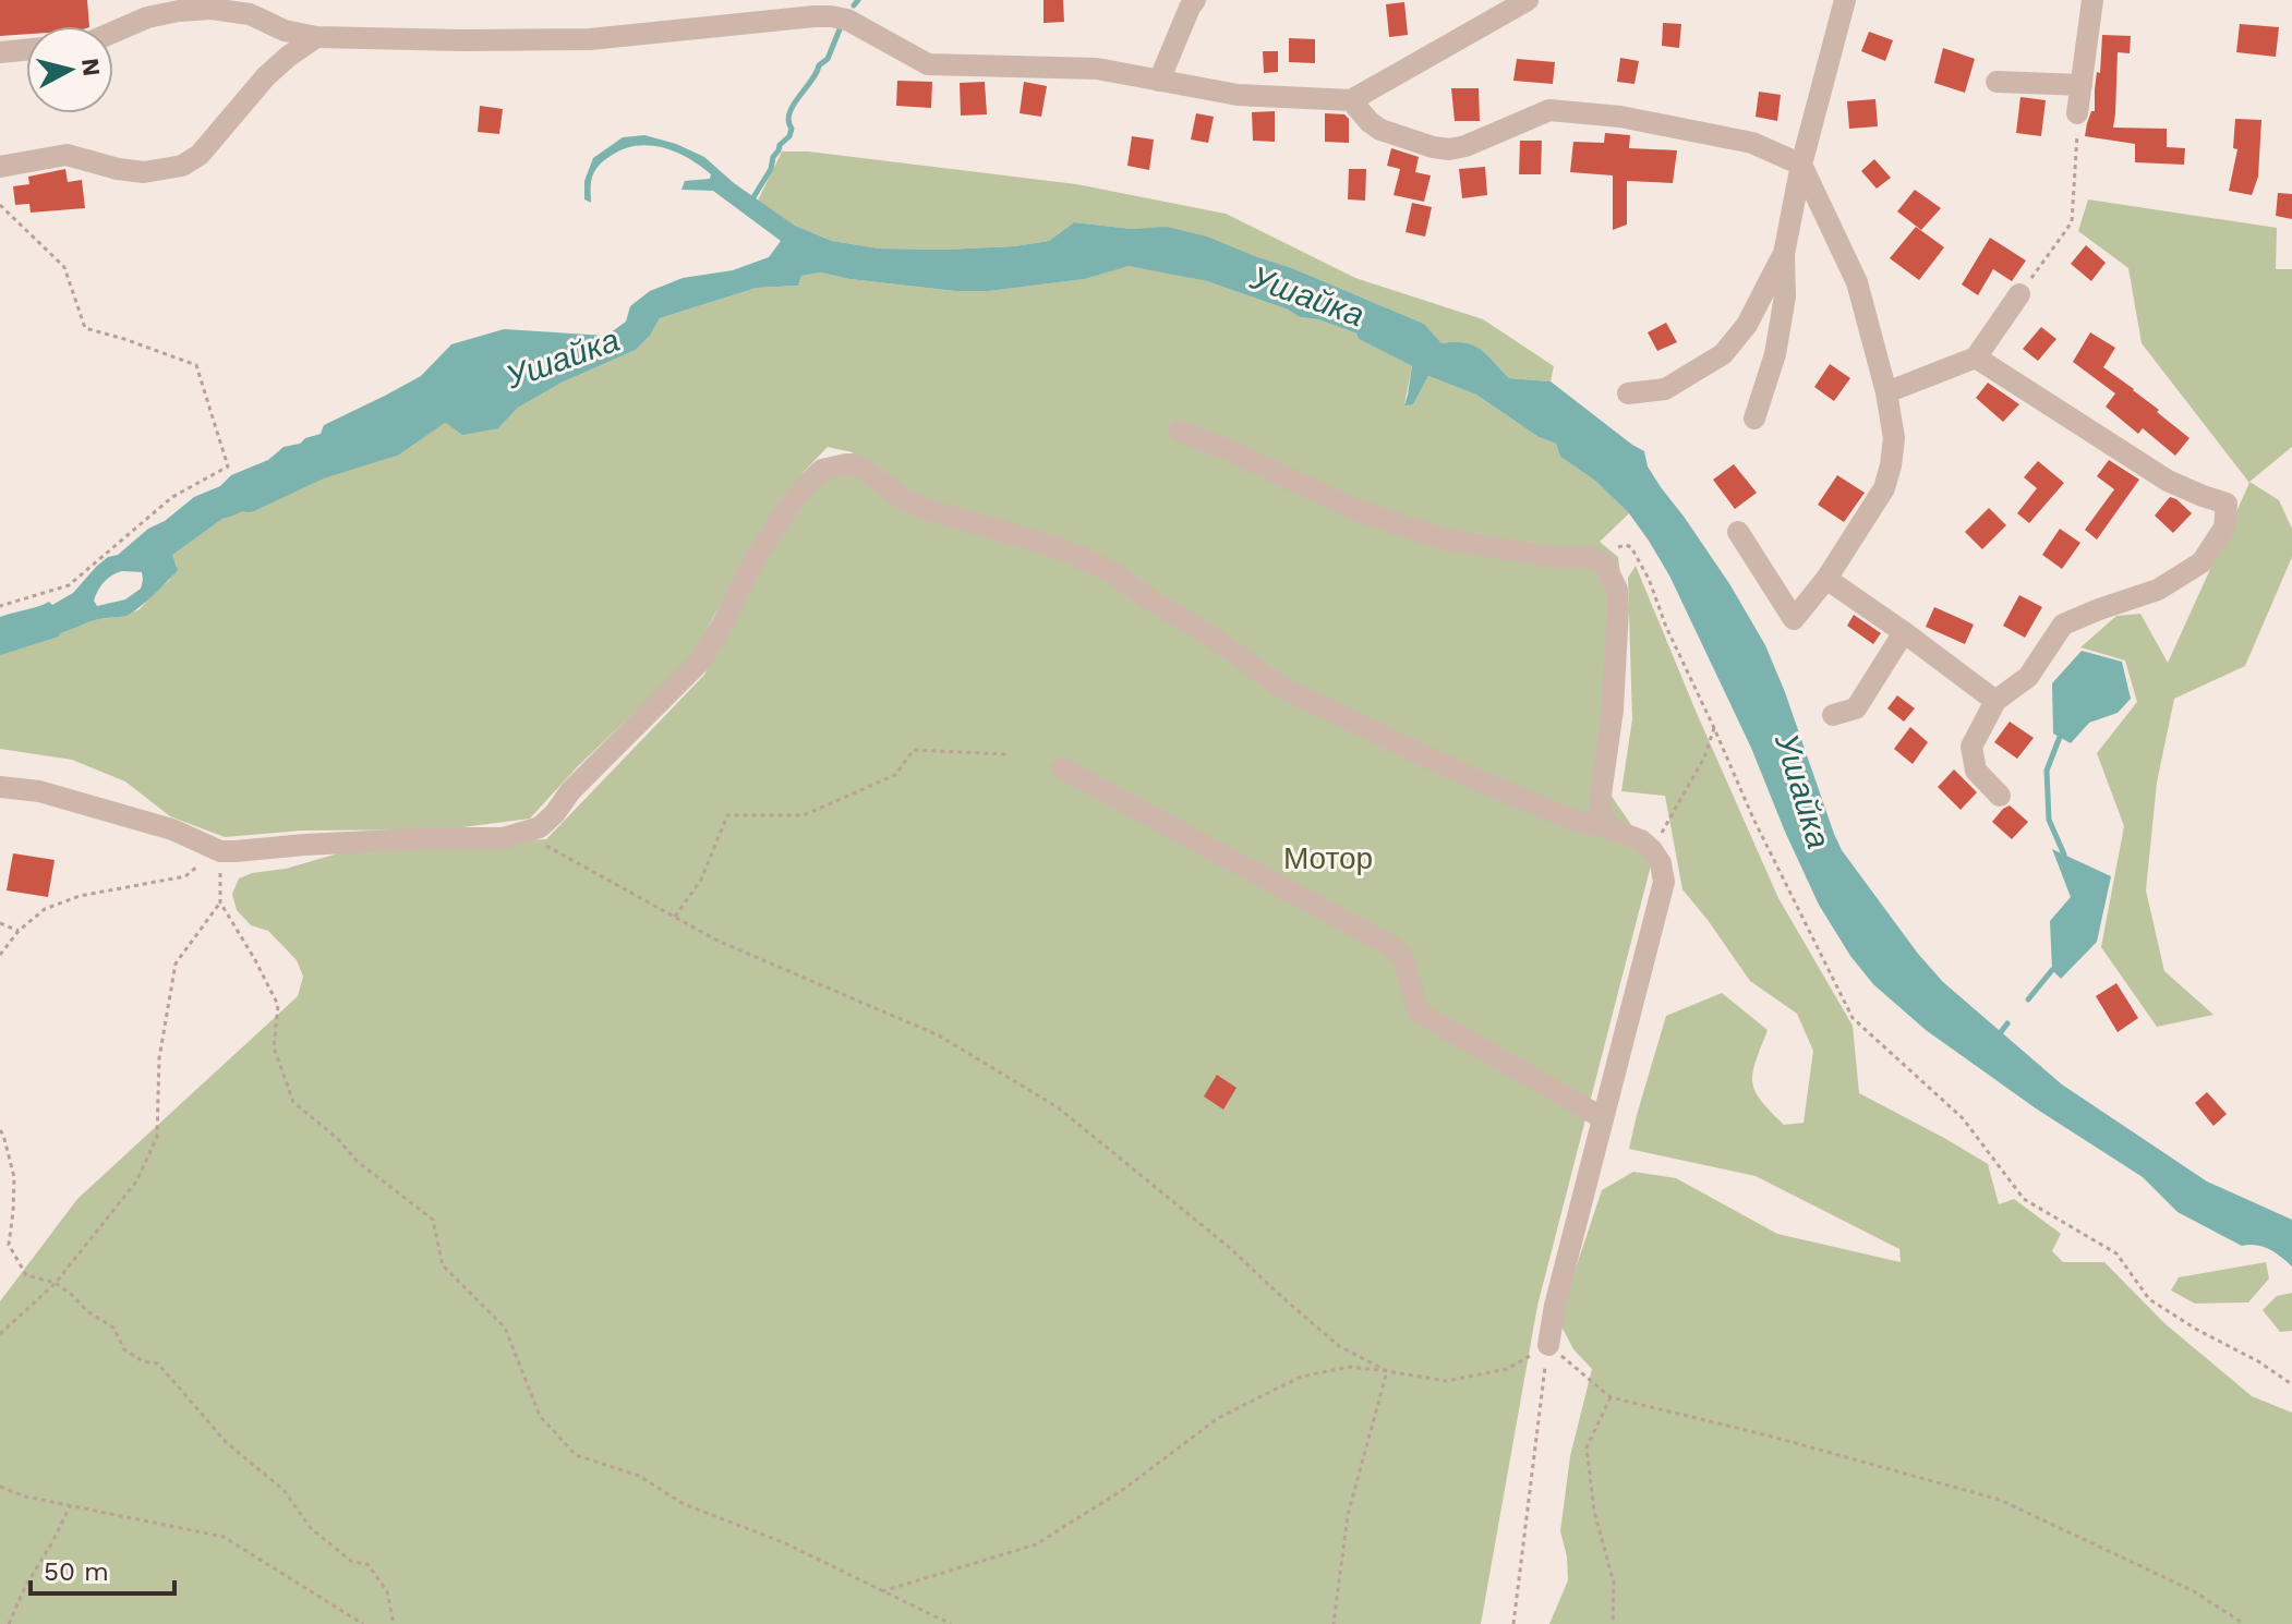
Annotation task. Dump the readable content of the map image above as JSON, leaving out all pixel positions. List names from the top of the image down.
{
  "water": ["Ушайка"],
  "parks": ["Мотор"],
  "scale_bar": "50 m",
  "north": "right"
}
